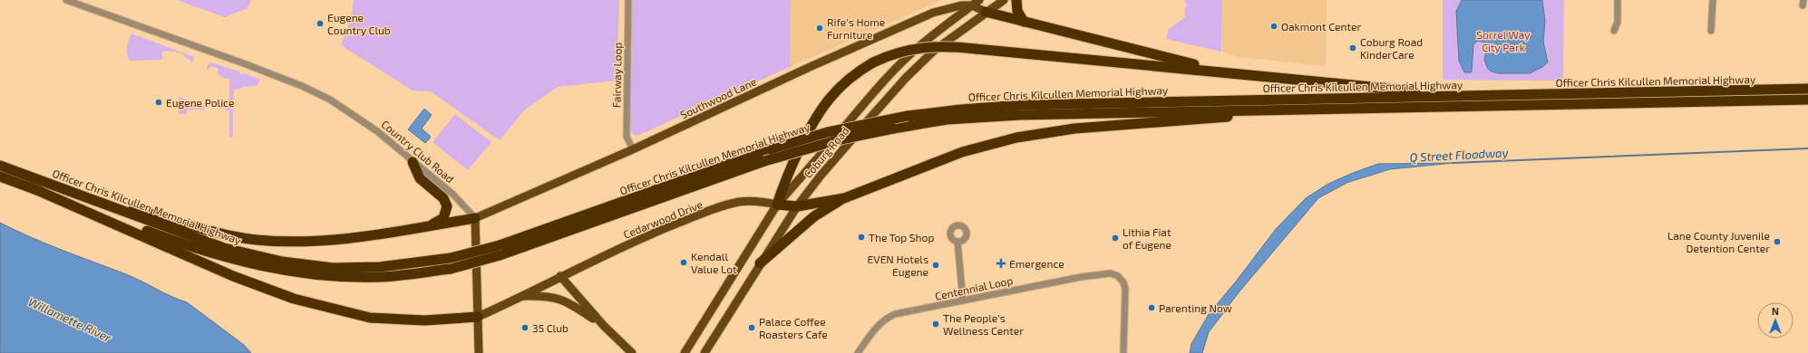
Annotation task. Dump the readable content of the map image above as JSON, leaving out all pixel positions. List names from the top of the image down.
{
  "streets": {
    "highway": ["Officer Chris Kilcullen Memorial Highway"],
    "main road": ["Southwood Lane", "Coburg Road", "Cedarwood Drive"],
    "street": ["Fairway Loop", "Country Club Road", "Centennial Loop"]
  },
  "crossings": [
    ["Fairway Loop", "Southwood Lane"],
    ["Southwood Lane", "Country Club Road"],
    ["Southwood Lane", "Coburg Road"],
    ["Coburg Road", "Cedarwood Drive"]
  ],
  "water": ["Q Street Floodway", "Willamette River"],
  "parks": ["Sorrel Way City Park"],
  "places": {
    "other": [
      "Eugene Country Club",
      "Oakmont Center",
      "Rife's Home Furniture",
      "Coburg Road KinderCare",
      "Eugene Police",
      "The Top Shop",
      "Lithia Fiat of Eugene",
      "Lane County Juvenile Detention Center",
      "Kendall Value Lot",
      "EVEN Hotels Eugene",
      "Parenting Now",
      "The People's Wellness Center",
      "35 Club",
      "Palace Coffee Roasters Cafe"
    ],
    "health": ["Emergence"]
  },
  "north": "top"
}
